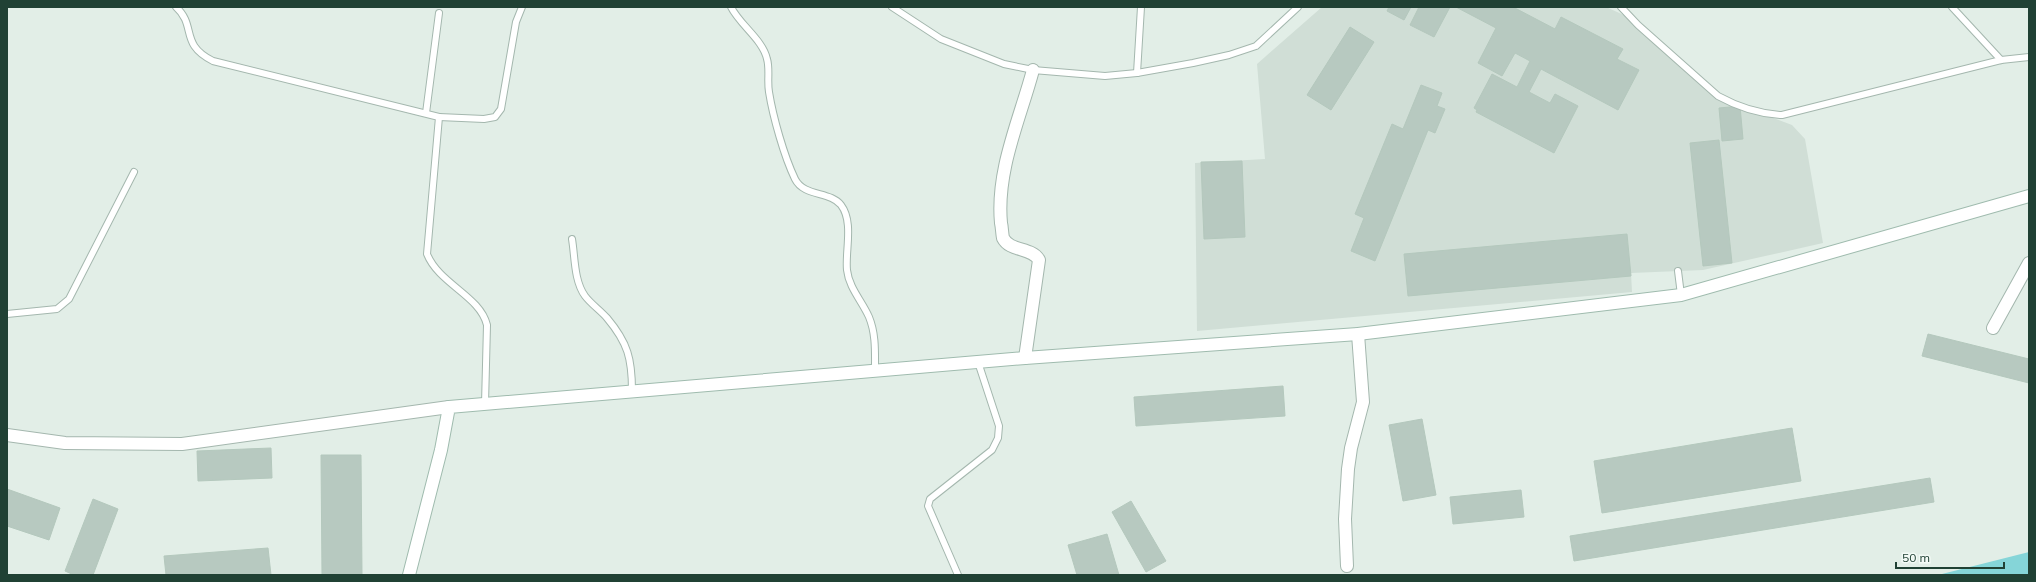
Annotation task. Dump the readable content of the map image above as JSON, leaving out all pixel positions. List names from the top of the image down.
{
  "scale_bar": "50 m"
}
